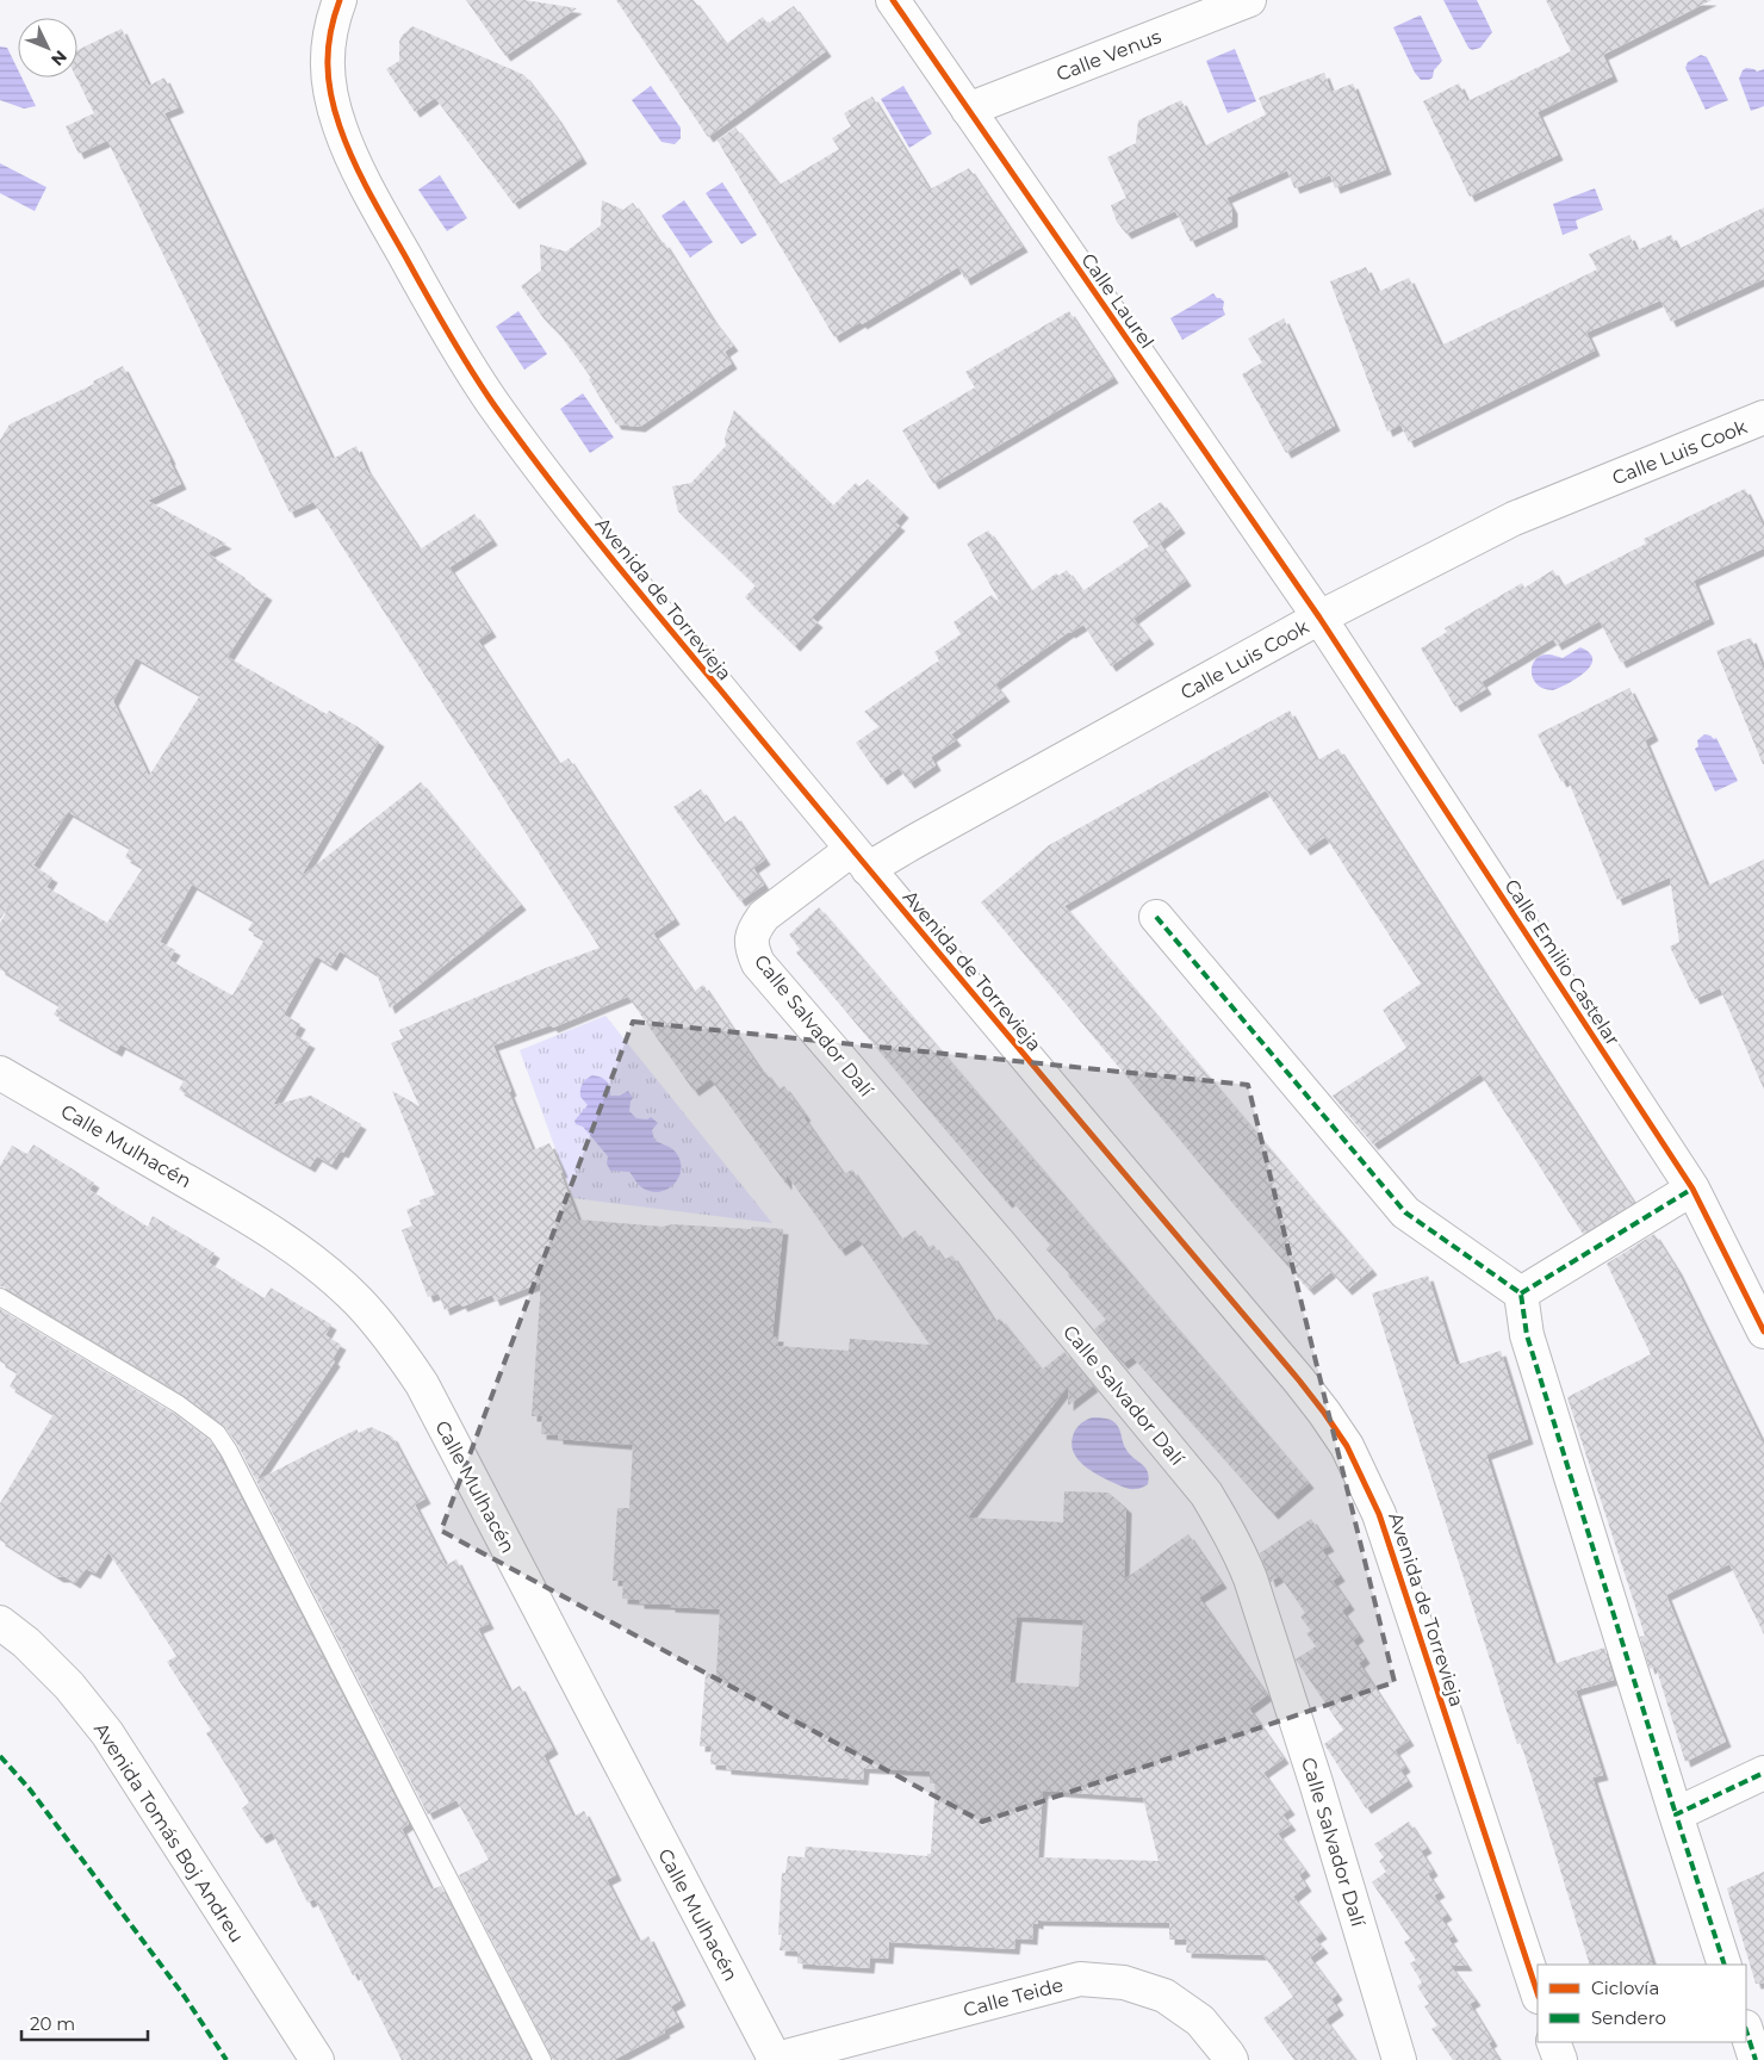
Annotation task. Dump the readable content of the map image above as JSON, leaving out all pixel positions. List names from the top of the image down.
{
  "streets": {
    "street": [
      "Calle Venus",
      "Calle Laurel",
      "Calle Luis Cook",
      "Avenida de Torrevieja",
      "Calle Emilio Castelar",
      "Calle Salvador Dalí",
      "Calle Mulhacén",
      "Avenida Tomás Boj Andreu",
      "Calle Teide"
    ]
  },
  "crossings": [
    ["Calle Venus", "Calle Laurel"],
    ["Calle Laurel", "Calle Luis Cook"],
    ["Calle Laurel", "Calle Emilio Castelar"],
    ["Calle Luis Cook", "Avenida de Torrevieja"],
    ["Calle Luis Cook", "Calle Emilio Castelar"],
    ["Calle Luis Cook", "Calle Salvador Dalí"],
    ["Avenida de Torrevieja", "Calle Salvador Dalí"],
    ["Calle Mulhacén", "Calle Teide"]
  ],
  "legend": ["Ciclovía", "Sendero"],
  "scale_bar": "20 m",
  "north": "bottom right"
}
